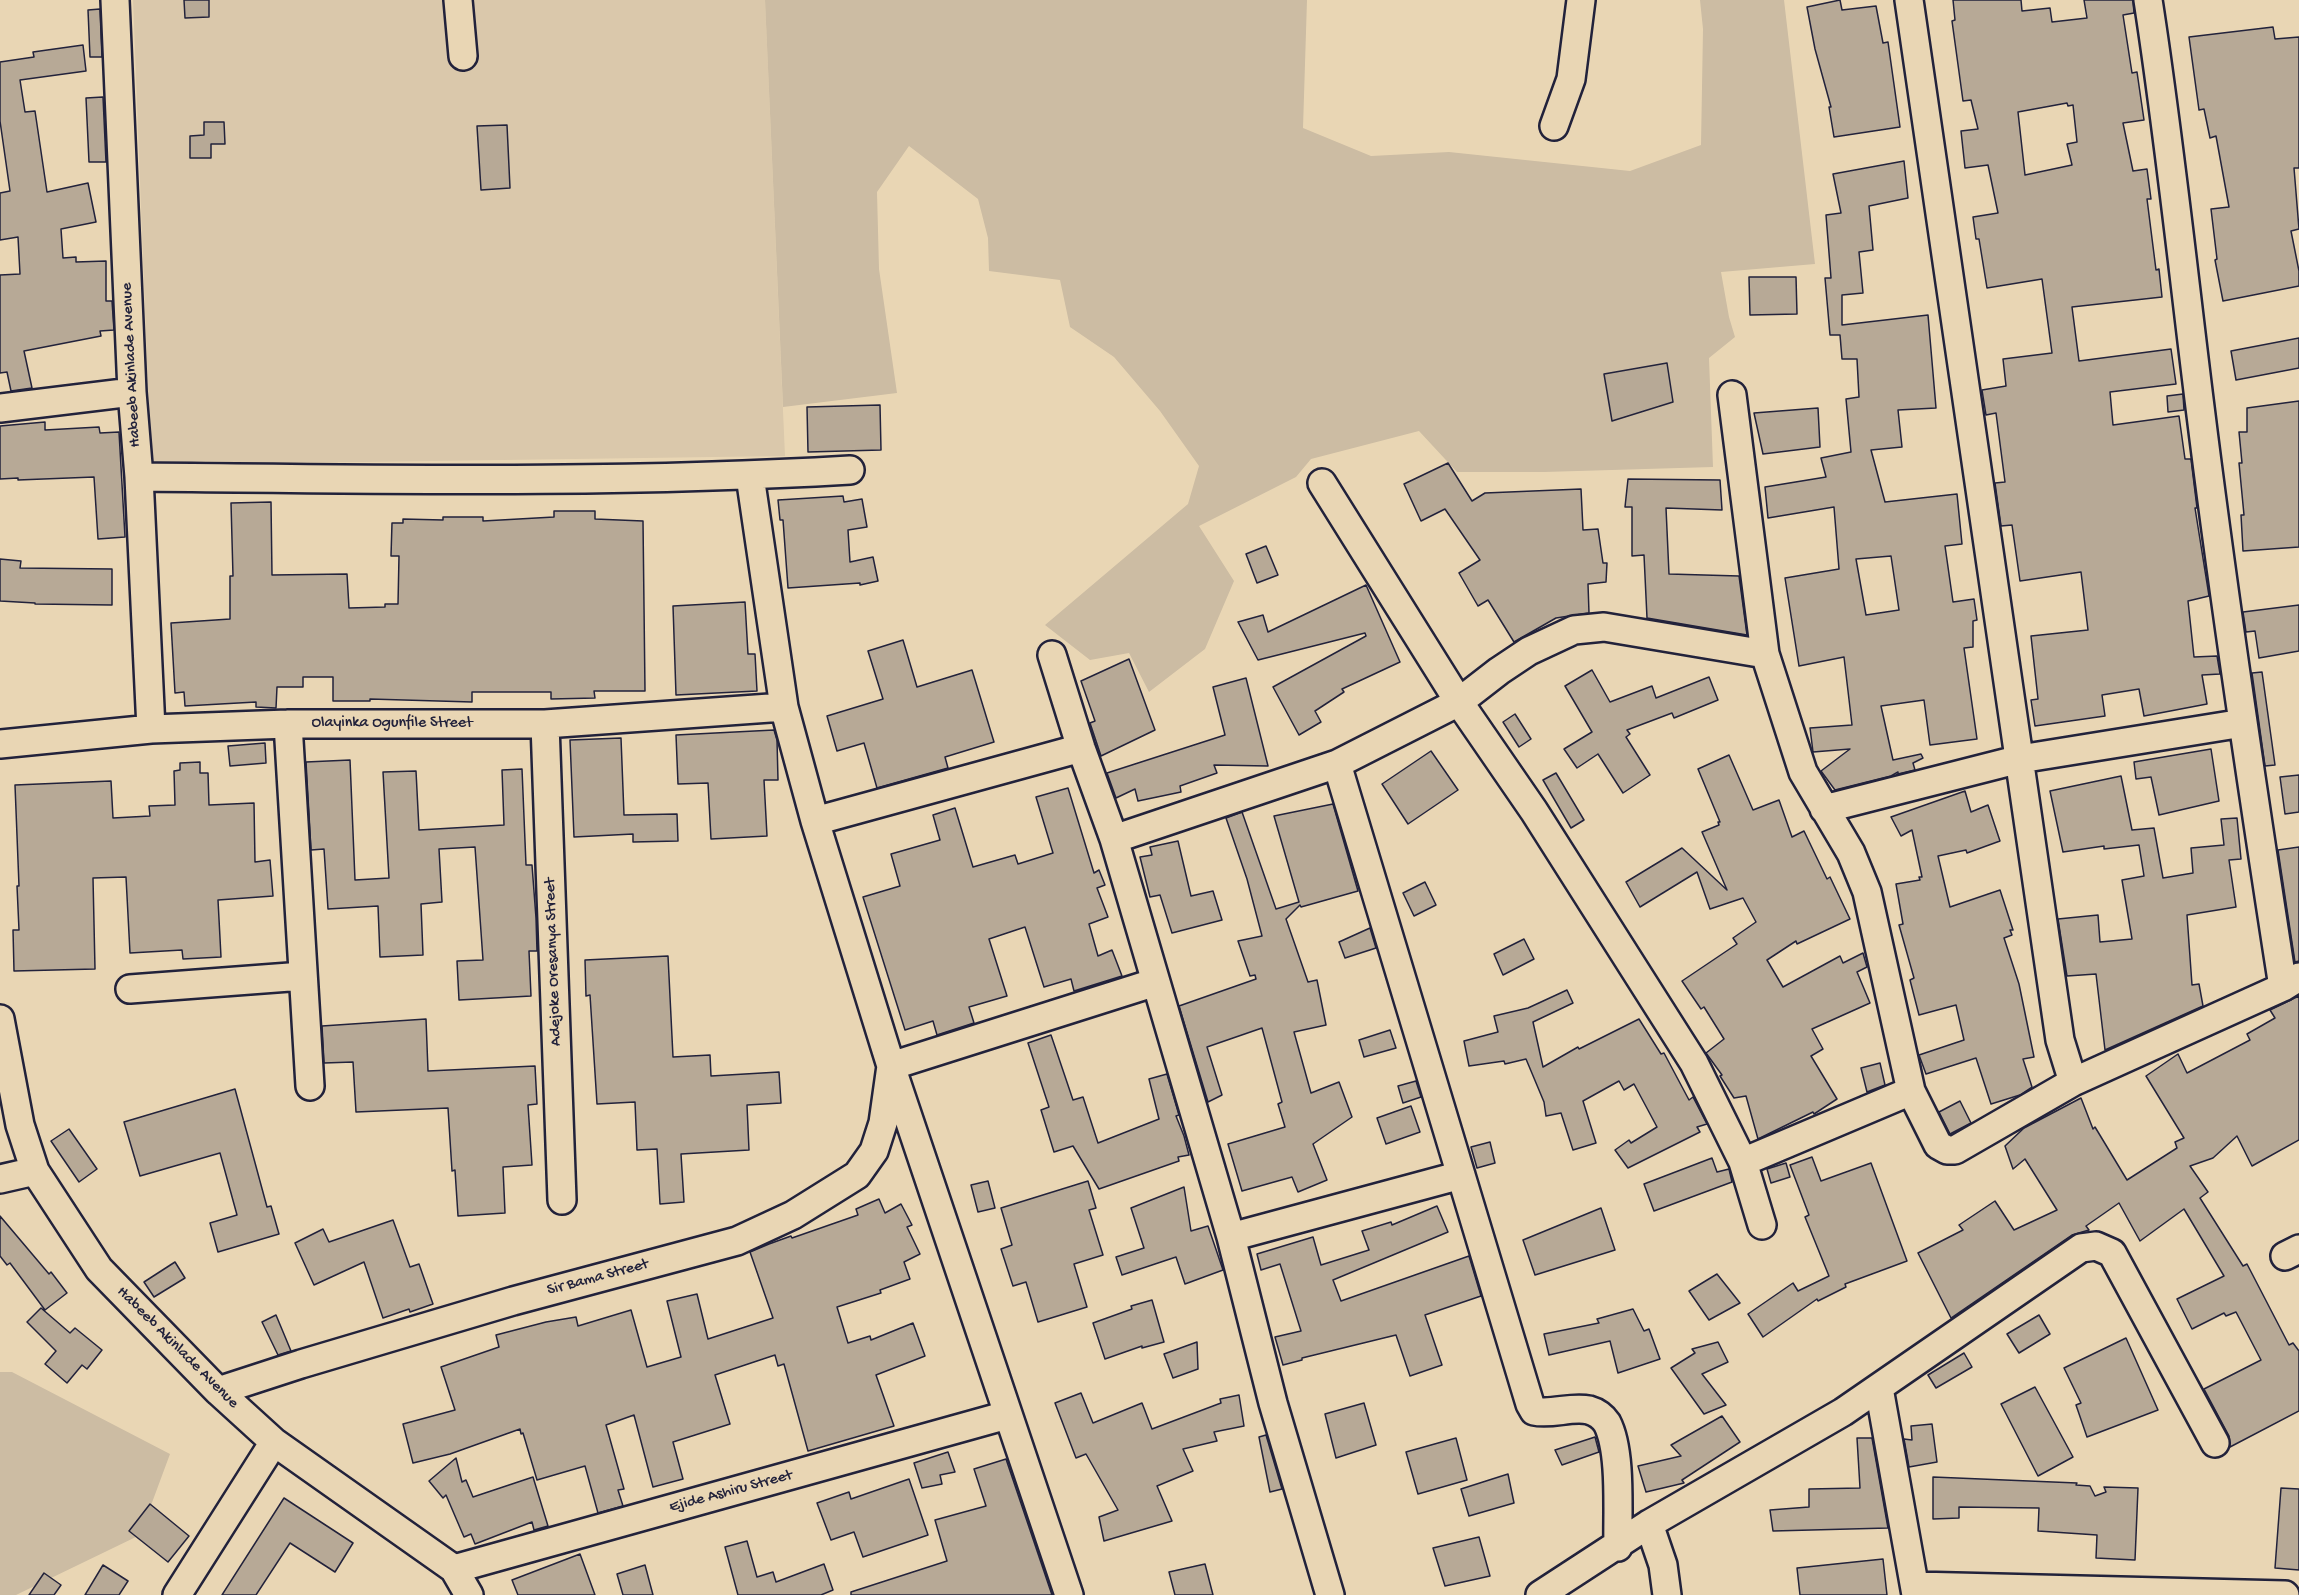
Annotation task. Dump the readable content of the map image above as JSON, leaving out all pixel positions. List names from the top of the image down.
{
  "streets": {
    "street": [
      "Habeeb Akinlade Avenue",
      "Olayinka Ogunfile Street",
      "Adejoke Oresanya Street",
      "Sir Bama Street",
      "Ejide Ashiru Street"
    ]
  },
  "crossings": [
    ["Habeeb Akinlade Avenue", "Olayinka Ogunfile Street"],
    ["Habeeb Akinlade Avenue", "Sir Bama Street"],
    ["Habeeb Akinlade Avenue", "Ejide Ashiru Street"],
    ["Olayinka Ogunfile Street", "Adejoke Oresanya Street"]
  ]
}
